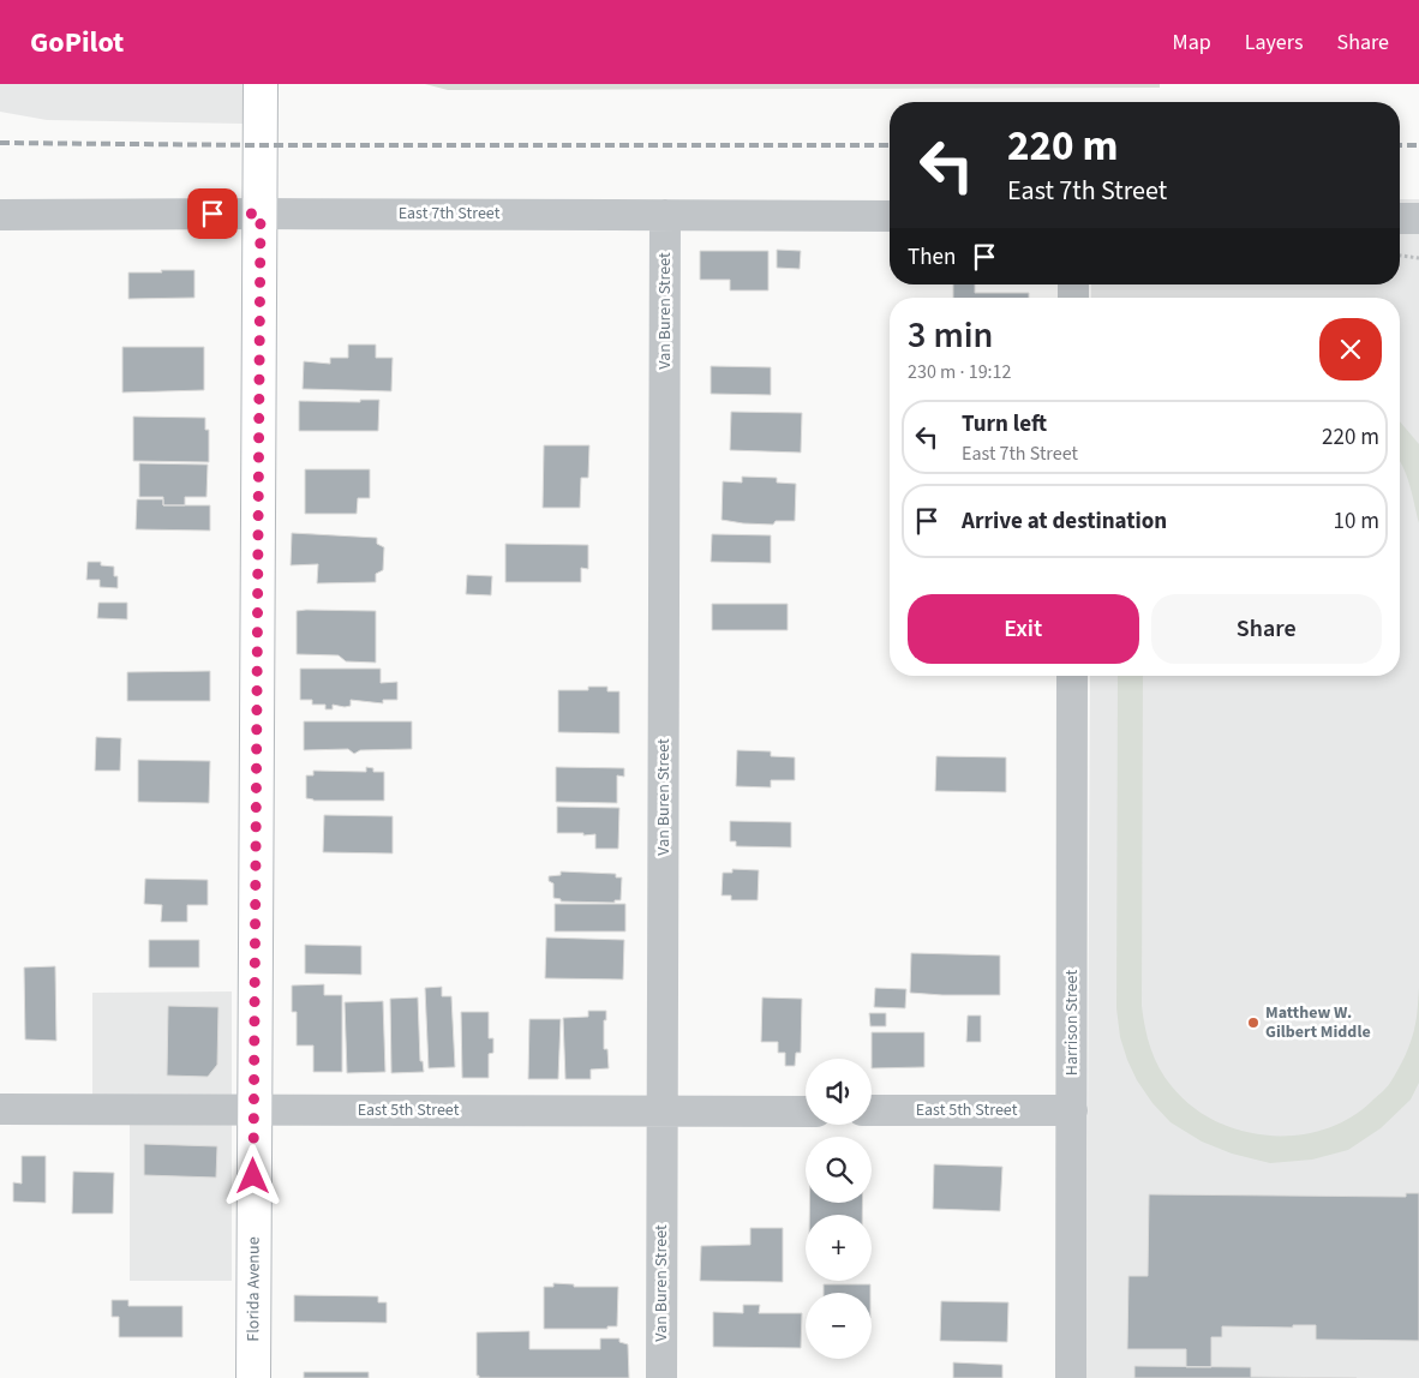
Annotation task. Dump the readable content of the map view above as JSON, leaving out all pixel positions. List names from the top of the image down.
{
  "streets": {
    "street": [
      "East 7th Street",
      "Van Buren Street",
      "Harrison Street",
      "East 5th Street",
      "Florida Avenue"
    ]
  },
  "crossings": [
    ["East 7th Street", "Van Buren Street"],
    ["East 7th Street", "Florida Avenue"],
    ["Van Buren Street", "East 5th Street"],
    ["Harrison Street", "East 5th Street"],
    ["East 5th Street", "Florida Avenue"]
  ],
  "places": ["Matthew W. Gilbert Middle"],
  "page": {
    "header": "GoPilot",
    "nav": ["Map", "Layers", "Share"],
    "turn": ["220 m", "East 7th Street"],
    "then": "Then",
    "heading": ["3 min", "230 m · 19:12"],
    "list": [
      {
        "name": "Turn left",
        "note": "East 7th Street",
        "value": "220 m"
      },
      {
        "name": "Arrive at destination",
        "value": "10 m"
      }
    ],
    "buttons": ["Exit", "Share"],
    "map_buttons": ["+", "−"]
  }
}
